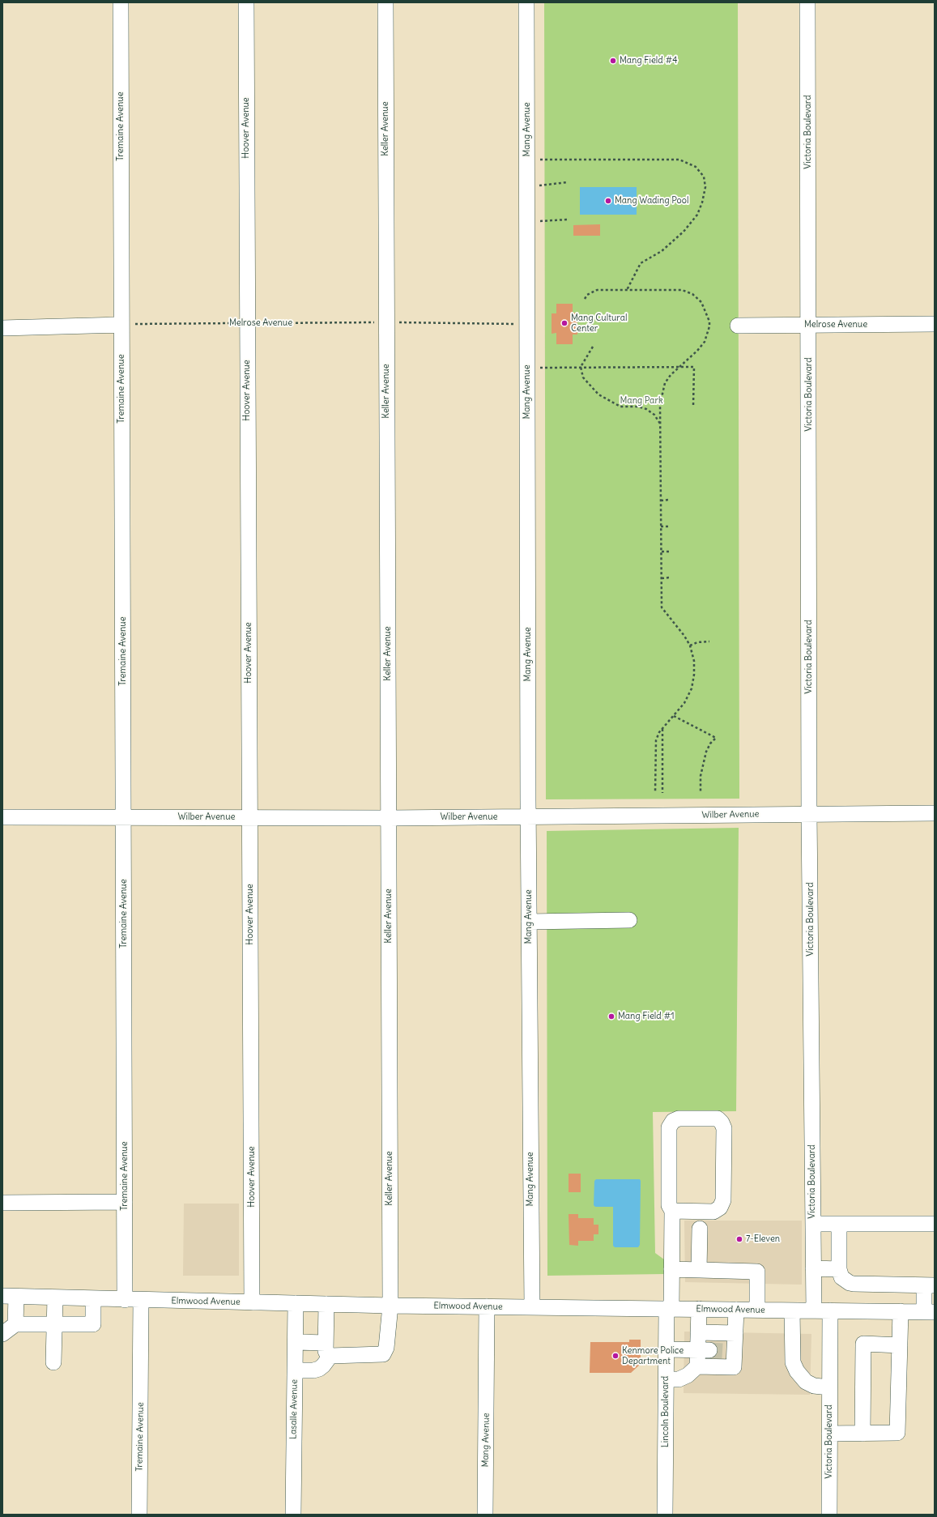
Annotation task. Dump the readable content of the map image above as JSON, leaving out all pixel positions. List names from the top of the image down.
{
  "streets": {
    "street": [
      "Tremaine Avenue",
      "Hoover Avenue",
      "Keller Avenue",
      "Mang Avenue",
      "Victoria Boulevard",
      "Melrose Avenue",
      "Wilber Avenue",
      "Elmwood Avenue",
      "Lasalle Avenue",
      "Lincoln Boulevard"
    ]
  },
  "crossings": [
    ["Tremaine Avenue", "Melrose Avenue"],
    ["Tremaine Avenue", "Wilber Avenue"],
    ["Tremaine Avenue", "Elmwood Avenue"],
    ["Hoover Avenue", "Melrose Avenue"],
    ["Hoover Avenue", "Wilber Avenue"],
    ["Hoover Avenue", "Elmwood Avenue"],
    ["Keller Avenue", "Melrose Avenue"],
    ["Keller Avenue", "Wilber Avenue"],
    ["Keller Avenue", "Elmwood Avenue"],
    ["Mang Avenue", "Wilber Avenue"],
    ["Mang Avenue", "Elmwood Avenue"],
    ["Victoria Boulevard", "Melrose Avenue"],
    ["Victoria Boulevard", "Wilber Avenue"],
    ["Victoria Boulevard", "Elmwood Avenue"],
    ["Elmwood Avenue", "Lasalle Avenue"],
    ["Elmwood Avenue", "Lincoln Boulevard"]
  ],
  "parks": ["Mang Park"],
  "places": [
    "Mang Field #4",
    "Mang Wading Pool",
    "Mang Cultural Center",
    "Mang Field #1",
    "7-Eleven",
    "Kenmore Police Department"
  ]
}
